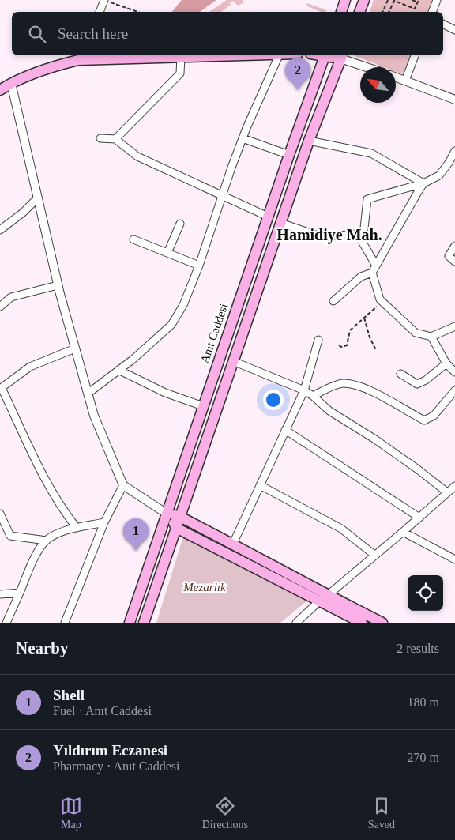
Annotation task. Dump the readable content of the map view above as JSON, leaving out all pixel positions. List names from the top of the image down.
{
  "streets": {
    "main road": ["Anıt Caddesi"]
  },
  "districts": ["Hamidiye Mah."],
  "parks": ["Mezarlık"],
  "north": "top left",
  "page": {
    "search": "Search here",
    "pins": ["2", "1"],
    "heading": ["Nearby", "2 results"],
    "list": [
      {
        "mark": "1",
        "name": "Shell",
        "note": "Fuel · Anıt Caddesi",
        "value": "180 m"
      },
      {
        "mark": "2",
        "name": "Yıldırım Eczanesi",
        "note": "Pharmacy · Anıt Caddesi",
        "value": "270 m"
      }
    ],
    "nav": ["Map", "Directions", "Saved"]
  }
}
